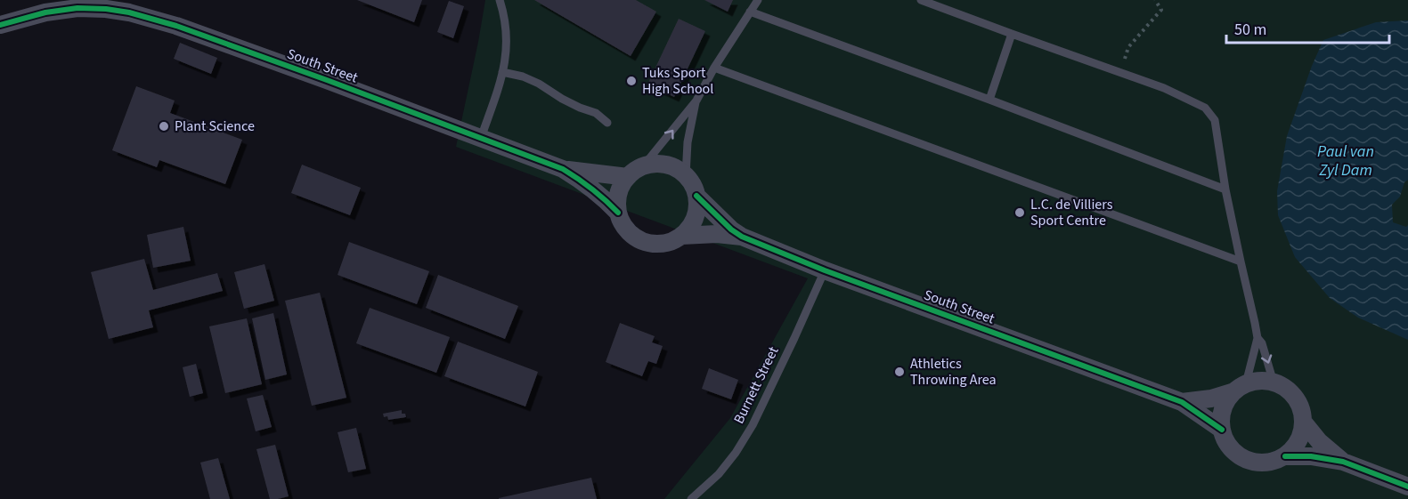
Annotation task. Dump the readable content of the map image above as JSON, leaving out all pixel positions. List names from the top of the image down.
{
  "streets": {
    "street": ["South Street"],
    "lane": ["Burnett Street"]
  },
  "crossings": [
    ["South Street", "Burnett Street"]
  ],
  "water": ["Paul van Zyl Dam"],
  "places": [
    "Tuks Sport High School",
    "Plant Science",
    "L.C. de Villiers Sport Centre",
    "Athletics Throwing Area"
  ],
  "scale_bar": "50 m"
}
